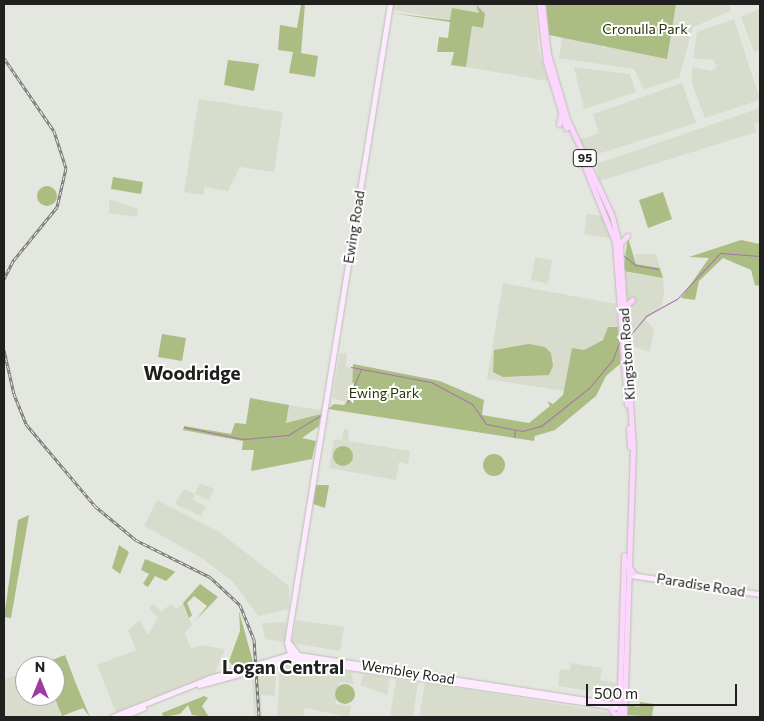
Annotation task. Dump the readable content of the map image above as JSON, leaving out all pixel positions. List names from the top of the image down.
{
  "streets": {
    "main road": [
      "95",
      "Ewing Road",
      "Kingston Road",
      "Paradise Road",
      "Wembley Road"
    ]
  },
  "crossings": [
    ["Ewing Road", "Wembley Road"],
    ["Kingston Road", "Wembley Road"]
  ],
  "districts": ["Woodridge", "Logan Central"],
  "parks": ["Cronulla Park", "Ewing Park"],
  "scale_bar": "500 m",
  "north": "top"
}
